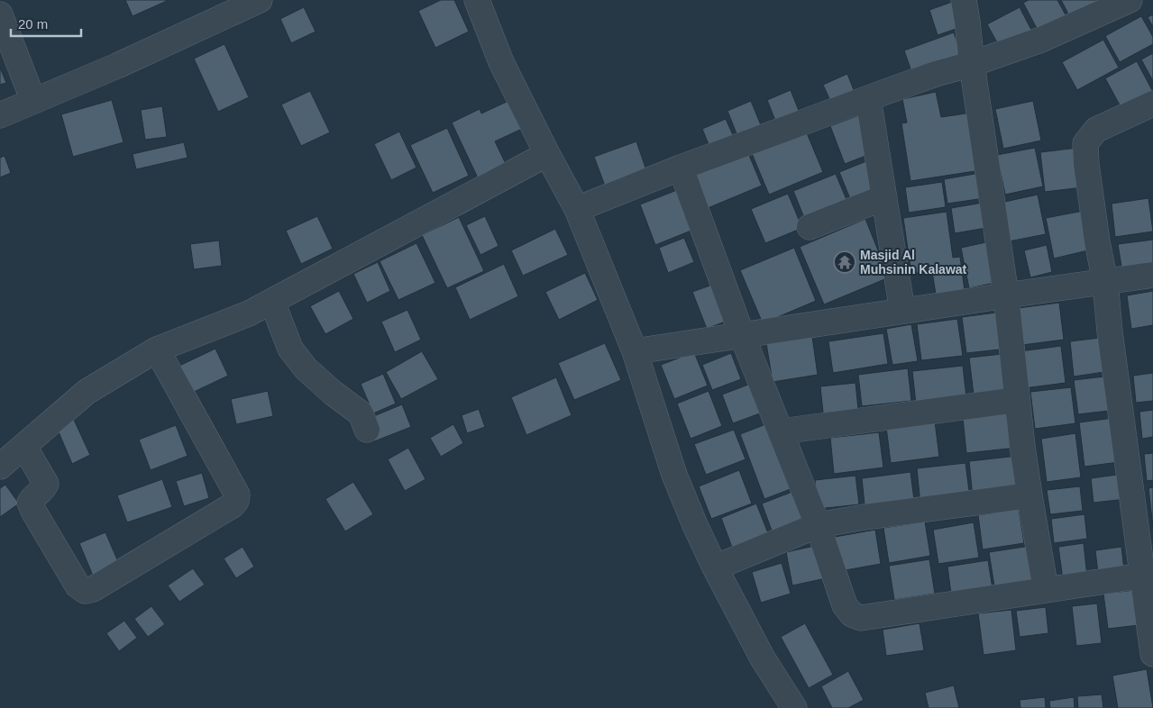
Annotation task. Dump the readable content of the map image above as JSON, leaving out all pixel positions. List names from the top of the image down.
{
  "places": {
    "temple": ["Masjid Al Muhsinin Kalawat"]
  },
  "scale_bar": "20 m"
}
